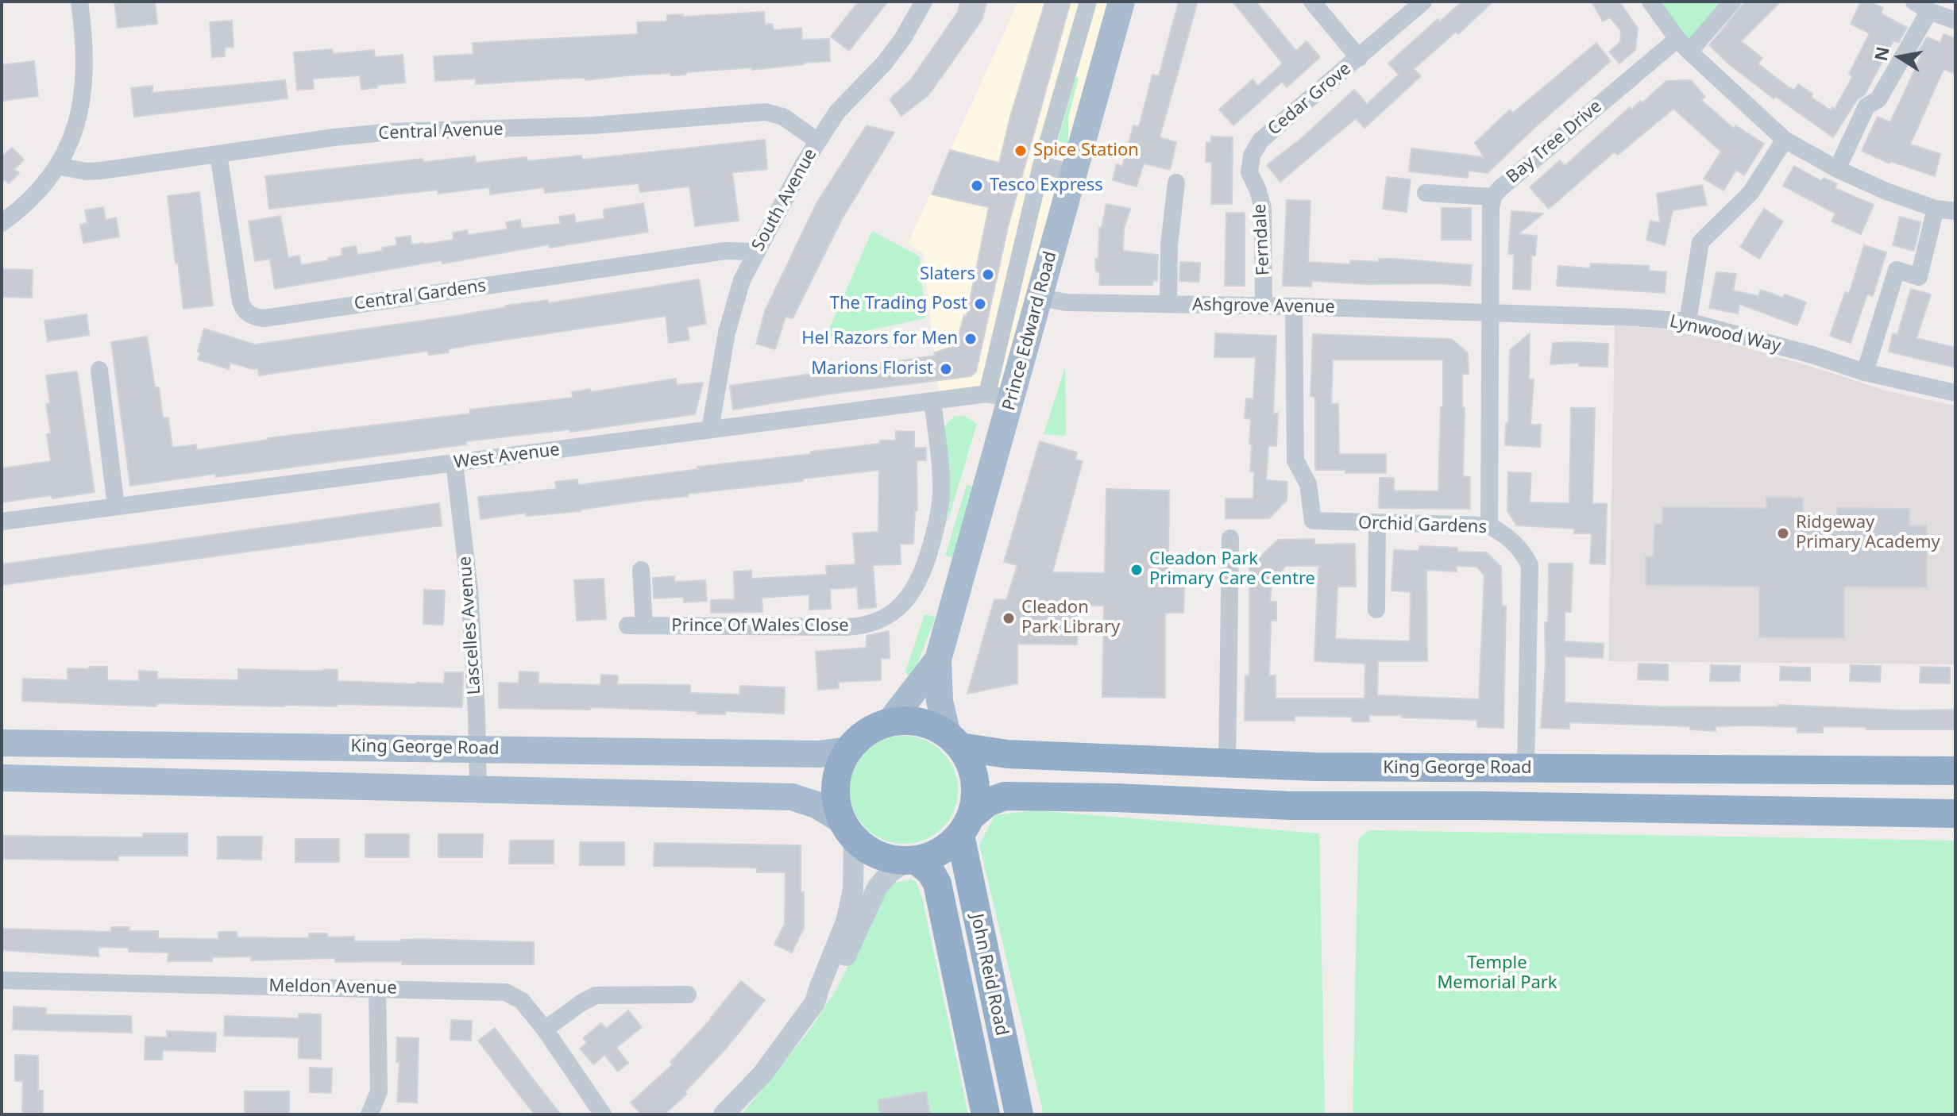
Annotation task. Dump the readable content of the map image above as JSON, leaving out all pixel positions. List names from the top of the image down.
{
  "streets": {
    "highway": ["King George Road", "John Reid Road"],
    "main road": ["Prince Edward Road"],
    "street": [
      "Cedar Grove",
      "Central Avenue",
      "Bay Tree Drive",
      "South Avenue",
      "Ferndale",
      "Central Gardens",
      "Ashgrove Avenue",
      "Lynwood Way",
      "West Avenue",
      "Orchid Gardens",
      "Lascelles Avenue",
      "Prince Of Wales Close",
      "Meldon Avenue"
    ]
  },
  "crossings": [
    ["Cedar Grove", "Ferndale"],
    ["Central Avenue", "South Avenue"],
    ["Central Avenue", "Central Gardens"],
    ["Bay Tree Drive", "Ashgrove Avenue"],
    ["Bay Tree Drive", "Lynwood Way"],
    ["Bay Tree Drive", "Orchid Gardens"],
    ["South Avenue", "Central Gardens"],
    ["South Avenue", "West Avenue"],
    ["Ferndale", "Ashgrove Avenue"],
    ["Ashgrove Avenue", "Prince Edward Road"],
    ["Ashgrove Avenue", "Lynwood Way"],
    ["Ashgrove Avenue", "Orchid Gardens"],
    ["Prince Edward Road", "West Avenue"],
    ["Prince Edward Road", "King George Road"],
    ["Prince Edward Road", "John Reid Road"],
    ["West Avenue", "Lascelles Avenue"],
    ["West Avenue", "Prince Of Wales Close"],
    ["Orchid Gardens", "King George Road"],
    ["Lascelles Avenue", "King George Road"],
    ["King George Road", "John Reid Road"]
  ],
  "parks": ["Temple Memorial Park"],
  "places": [
    "Spice Station",
    "Tesco Express",
    "Slaters",
    "The Trading Post",
    "Hel Razors for Men",
    "Marions Florist",
    "Ridgeway Primary Academy",
    "Cleadon Park Primary Care Centre",
    "Cleadon Park Library"
  ],
  "north": "left"
}
